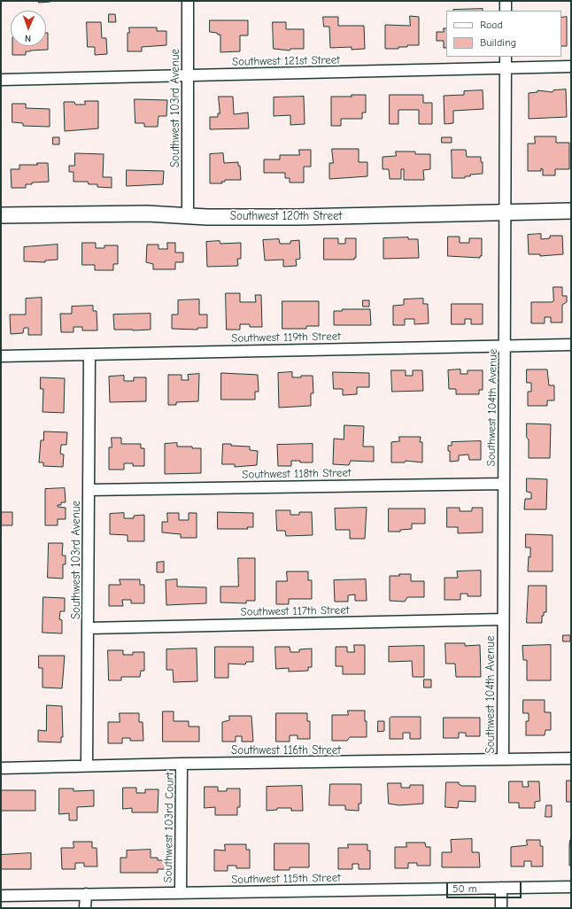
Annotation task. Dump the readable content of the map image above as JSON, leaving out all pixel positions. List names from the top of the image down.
{
  "streets": {
    "street": [
      "Southwest 121st Street",
      "Southwest 103rd Avenue",
      "Southwest 120th Street",
      "Southwest 119th Street",
      "Southwest 104th Avenue",
      "Southwest 118th Street",
      "Southwest 117th Street",
      "Southwest 116th Street",
      "Southwest 103rd Court",
      "Southwest 115th Street"
    ]
  },
  "crossings": [
    ["Southwest 121st Street", "Southwest 103rd Avenue"],
    ["Southwest 121st Street", "Southwest 104th Avenue"],
    ["Southwest 103rd Avenue", "Southwest 120th Street"],
    ["Southwest 103rd Avenue", "Southwest 119th Street"],
    ["Southwest 103rd Avenue", "Southwest 118th Street"],
    ["Southwest 103rd Avenue", "Southwest 117th Street"],
    ["Southwest 103rd Avenue", "Southwest 116th Street"],
    ["Southwest 120th Street", "Southwest 104th Avenue"],
    ["Southwest 119th Street", "Southwest 104th Avenue"],
    ["Southwest 104th Avenue", "Southwest 118th Street"],
    ["Southwest 104th Avenue", "Southwest 117th Street"],
    ["Southwest 104th Avenue", "Southwest 116th Street"],
    ["Southwest 116th Street", "Southwest 103rd Court"],
    ["Southwest 103rd Court", "Southwest 115th Street"]
  ],
  "legend": ["Road", "Building"],
  "scale_bar": "50 m",
  "north": "bottom"
}
